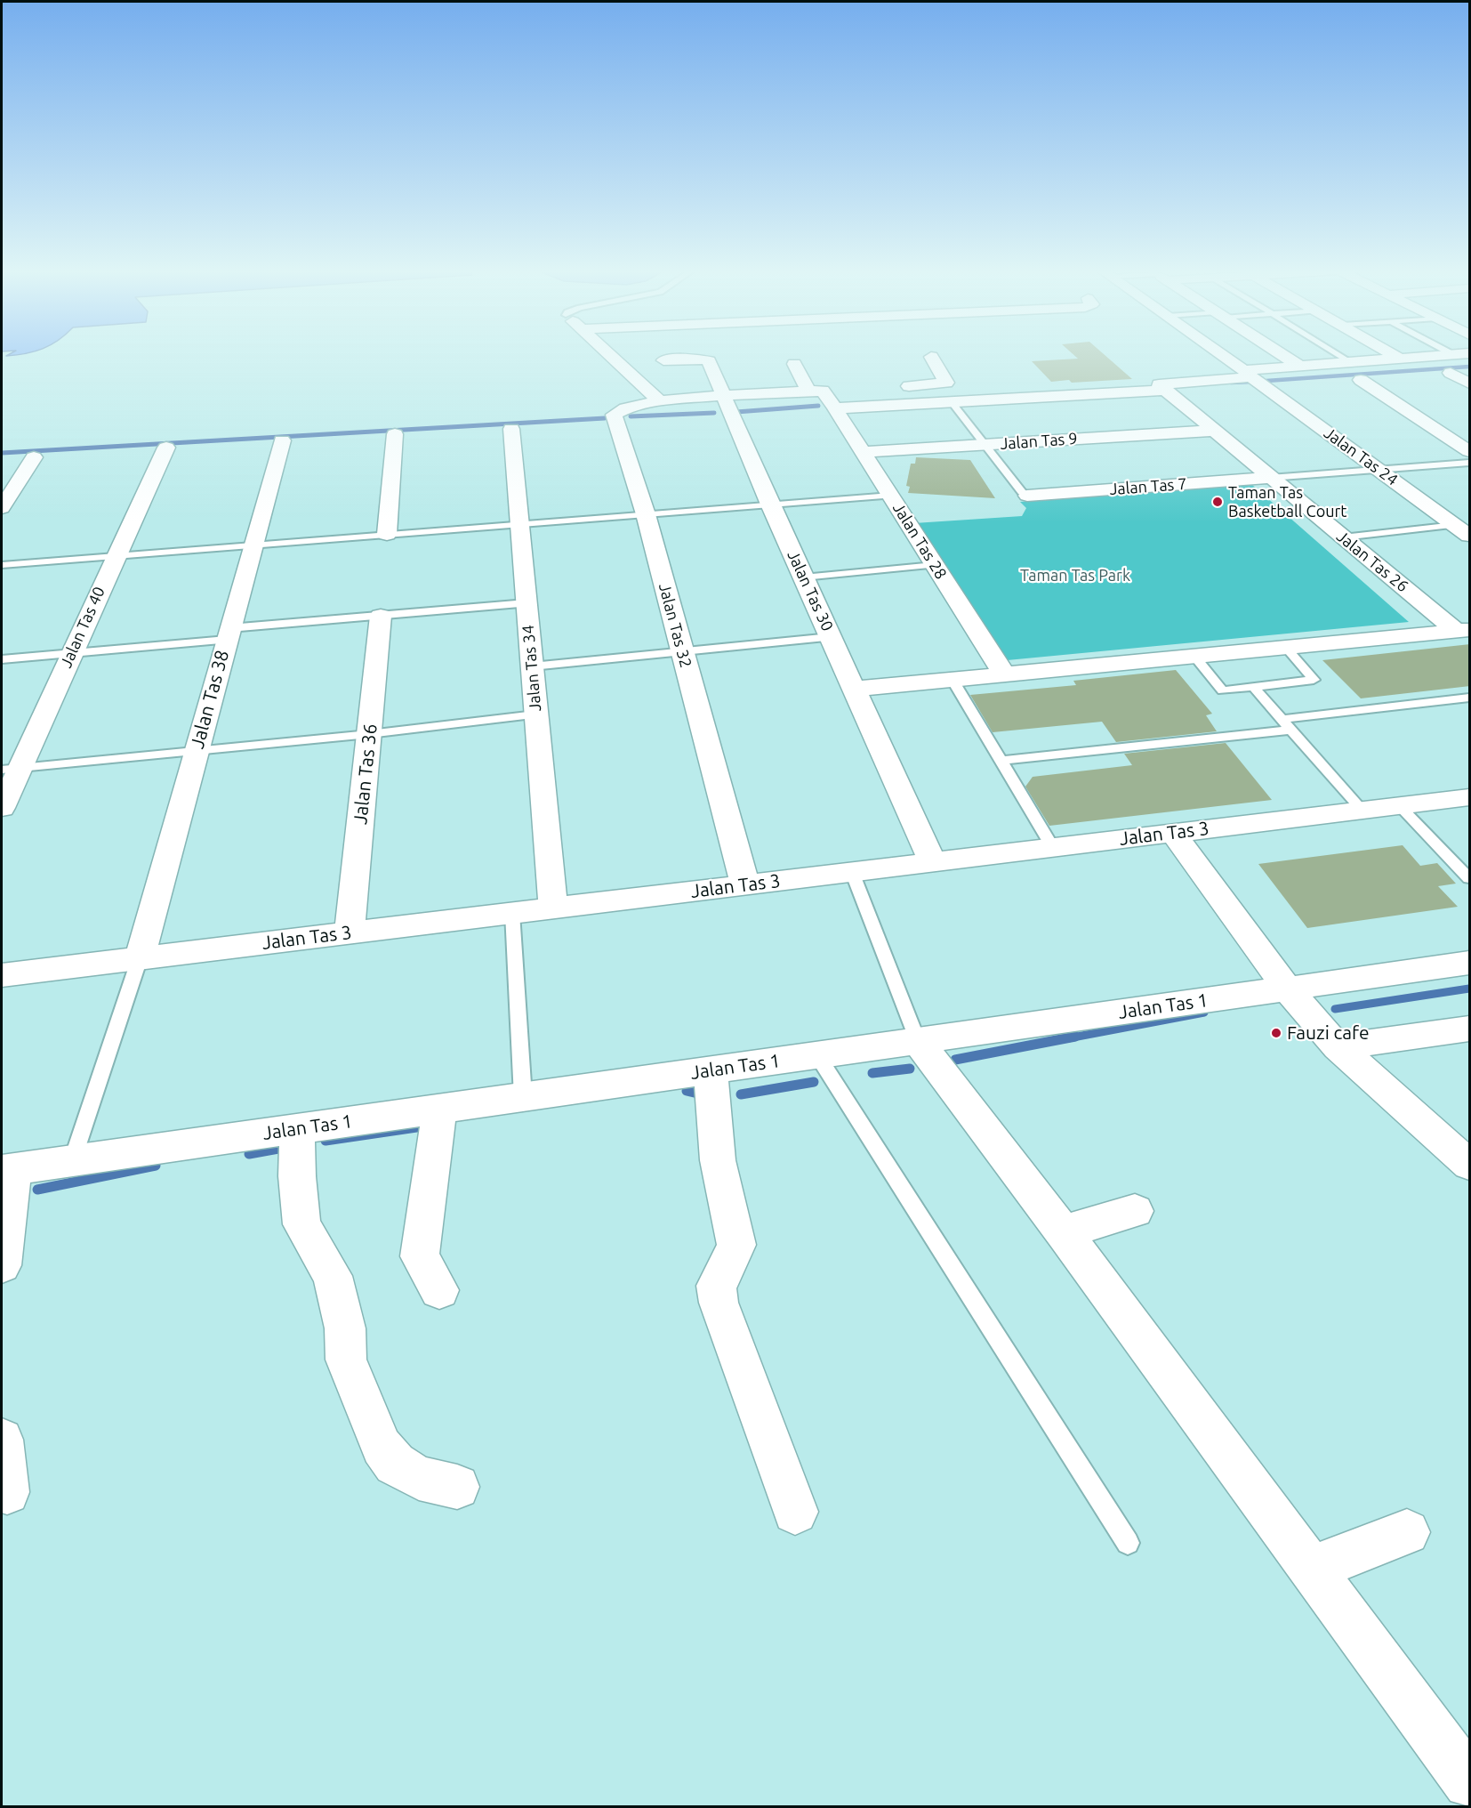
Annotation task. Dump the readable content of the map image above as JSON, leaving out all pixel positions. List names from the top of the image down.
{
  "streets": {
    "street": [
      "Jalan Tas 9",
      "Jalan Tas 24",
      "Jalan Tas 7",
      "Jalan Tas 28",
      "Jalan Tas 26",
      "Jalan Tas 30",
      "Jalan Tas 32",
      "Jalan Tas 40",
      "Jalan Tas 34",
      "Jalan Tas 38",
      "Jalan Tas 36",
      "Jalan Tas 3",
      "Jalan Tas 1"
    ]
  },
  "crossings": [
    ["Jalan Tas 9", "Jalan Tas 28"],
    ["Jalan Tas 9", "Jalan Tas 26"],
    ["Jalan Tas 7", "Jalan Tas 26"],
    ["Jalan Tas 30", "Jalan Tas 3"],
    ["Jalan Tas 32", "Jalan Tas 3"],
    ["Jalan Tas 34", "Jalan Tas 3"],
    ["Jalan Tas 38", "Jalan Tas 3"],
    ["Jalan Tas 36", "Jalan Tas 3"]
  ],
  "parks": ["Taman Tas Park"],
  "places": ["Taman Tas Basketball Court", "Fauzi cafe"]
}
